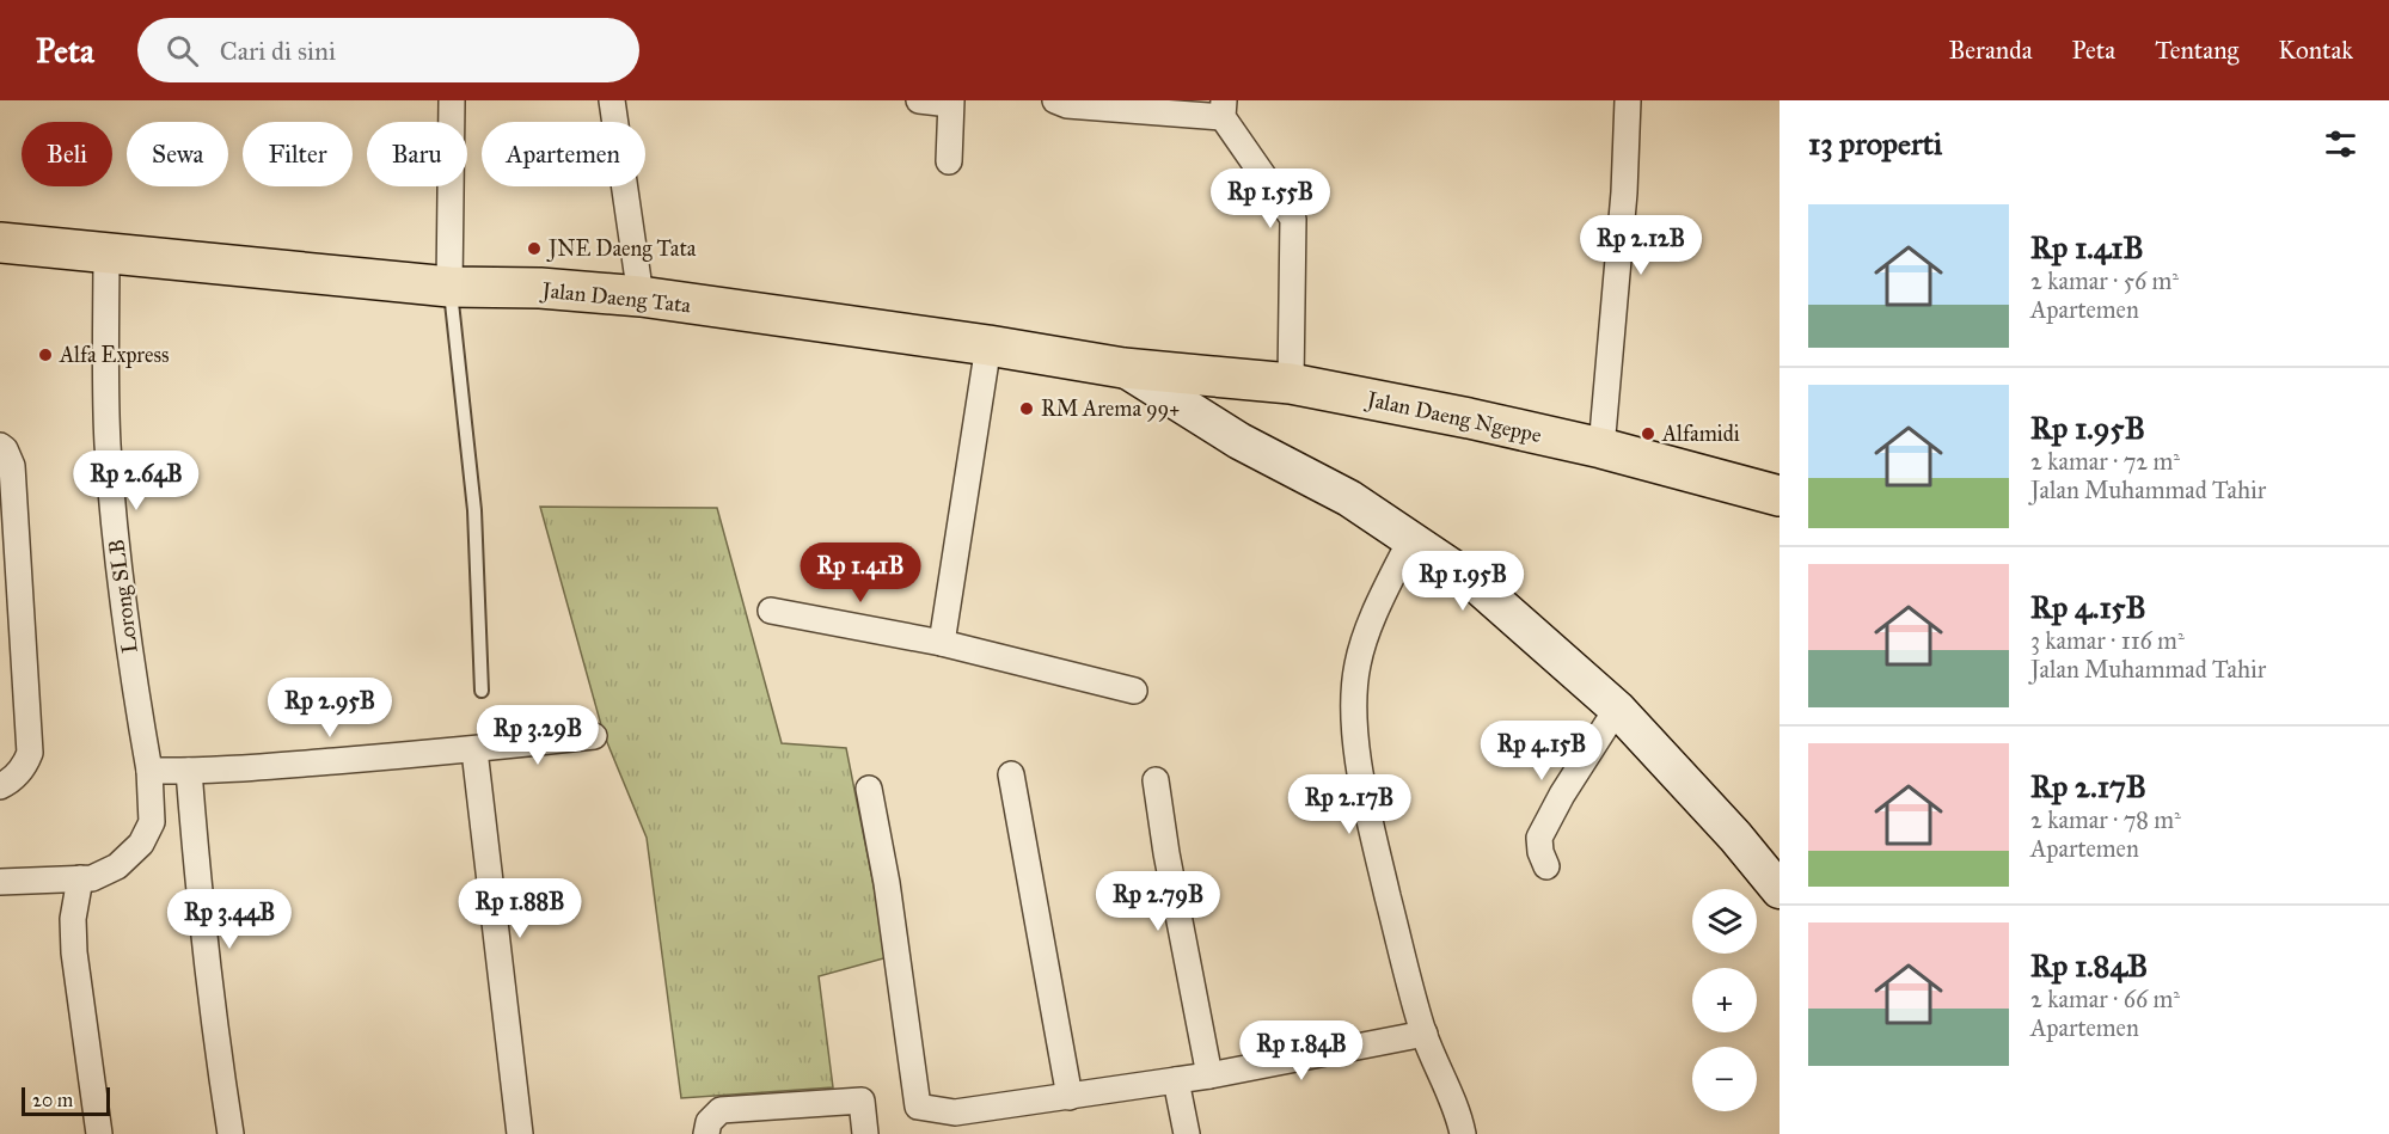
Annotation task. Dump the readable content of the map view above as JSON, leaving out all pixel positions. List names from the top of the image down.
{
  "streets": {
    "main road": ["Jalan Daeng Tata", "Jalan Daeng Ngeppe"],
    "street": ["Lorong SLB"]
  },
  "crossings": [
    ["Jalan Daeng Tata", "Jalan Daeng Ngeppe"],
    ["Jalan Daeng Tata", "Lorong SLB"]
  ],
  "places": [
    "JNE Daeng Tata",
    "Alfa Express",
    "RM Arema 99+",
    "Alfamidi"
  ],
  "scale_bar": "20 m",
  "page": {
    "header": "Peta",
    "search": "Cari di sini",
    "nav": [
      "Beranda",
      "Peta",
      "Tentang",
      "Kontak"
    ],
    "heading": "13 properti",
    "chip": [
      "Beli",
      "Sewa",
      "Filter",
      "Baru",
      "Apartemen"
    ],
    "price": [
      "Rp 1.55B",
      "Rp 2.12B",
      "Rp 2.64B",
      "Rp 1.41B",
      "Rp 1.95B",
      "Rp 2.95B",
      "Rp 3.29B",
      "Rp 4.15B",
      "Rp 2.17B",
      "Rp 2.79B",
      "Rp 1.88B",
      "Rp 3.44B",
      "Rp 1.84B"
    ],
    "list": [
      {
        "name": "Rp 1.41B",
        "note": "2 kamar · 56 m² · Apartemen"
      },
      {
        "name": "Rp 1.95B",
        "note": "2 kamar · 72 m² · Jalan Muhammad Tahir"
      },
      {
        "name": "Rp 4.15B",
        "note": "3 kamar · 116 m² · Jalan Muhammad Tahir"
      },
      {
        "name": "Rp 2.17B",
        "note": "2 kamar · 78 m² · Apartemen"
      },
      {
        "name": "Rp 1.84B",
        "note": "2 kamar · 66 m² · Apartemen"
      }
    ],
    "map_buttons": ["+", "−"],
    "scale": "20 m"
  }
}
